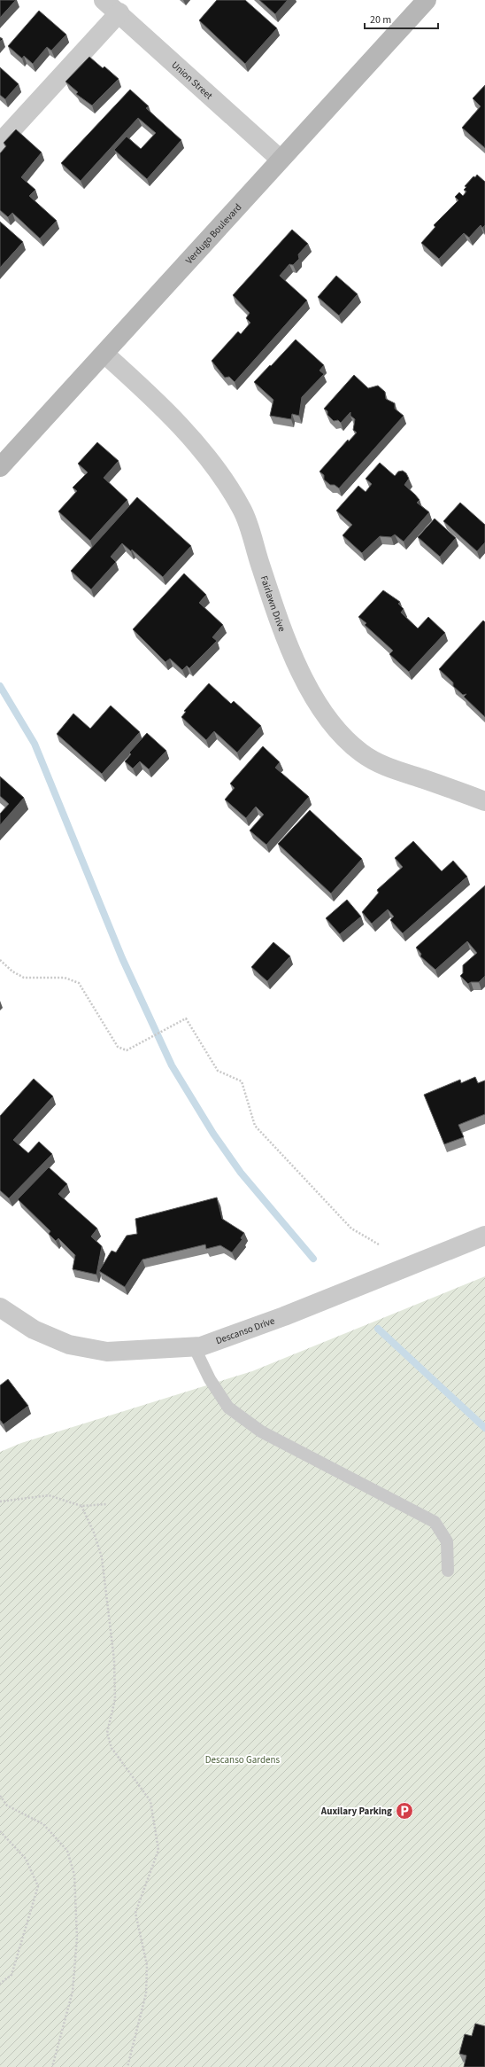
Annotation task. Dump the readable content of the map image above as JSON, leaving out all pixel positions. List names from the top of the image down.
{
  "streets": {
    "main road": ["Verdugo Boulevard"],
    "street": ["Union Street", "Fairlawn Drive", "Descanso Drive"]
  },
  "crossings": [
    ["Union Street", "Verdugo Boulevard"],
    ["Verdugo Boulevard", "Fairlawn Drive"]
  ],
  "parks": ["Descanso Gardens"],
  "places": {
    "parking": ["Auxilary Parking"]
  },
  "scale_bar": "20 m"
}
